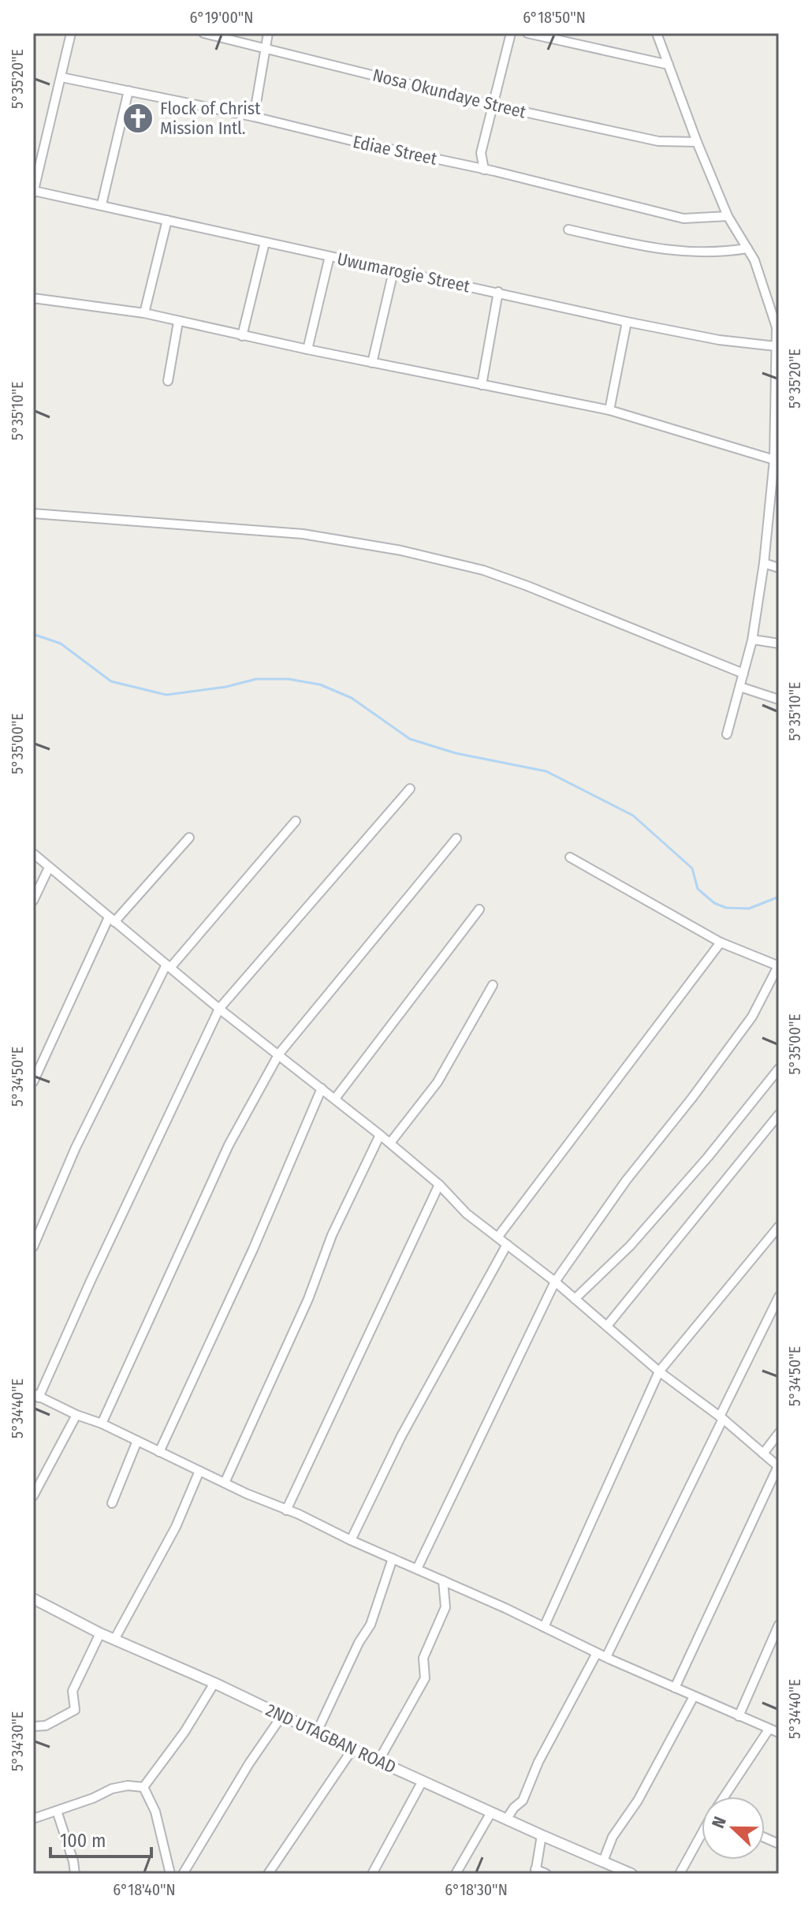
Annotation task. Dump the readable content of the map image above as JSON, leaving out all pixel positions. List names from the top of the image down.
{
  "streets": {
    "street": [
      "Nosa Okundaye Street",
      "Ediae Street",
      "Uwumarogie Street",
      "2ND UTAGBAN ROAD"
    ]
  },
  "places": {
    "church": ["Flock of Christ Mission Intl."]
  },
  "scale_bar": "100 m",
  "north": "left",
  "coordinates": [
    "6°19'00\"N",
    "6°18'50\"N",
    "5°35'20\"E",
    "5°35'10\"E",
    "5°35'00\"E",
    "5°34'50\"E",
    "5°34'40\"E",
    "5°34'30\"E",
    "6°18'40\"N",
    "6°18'30\"N"
  ]
}
